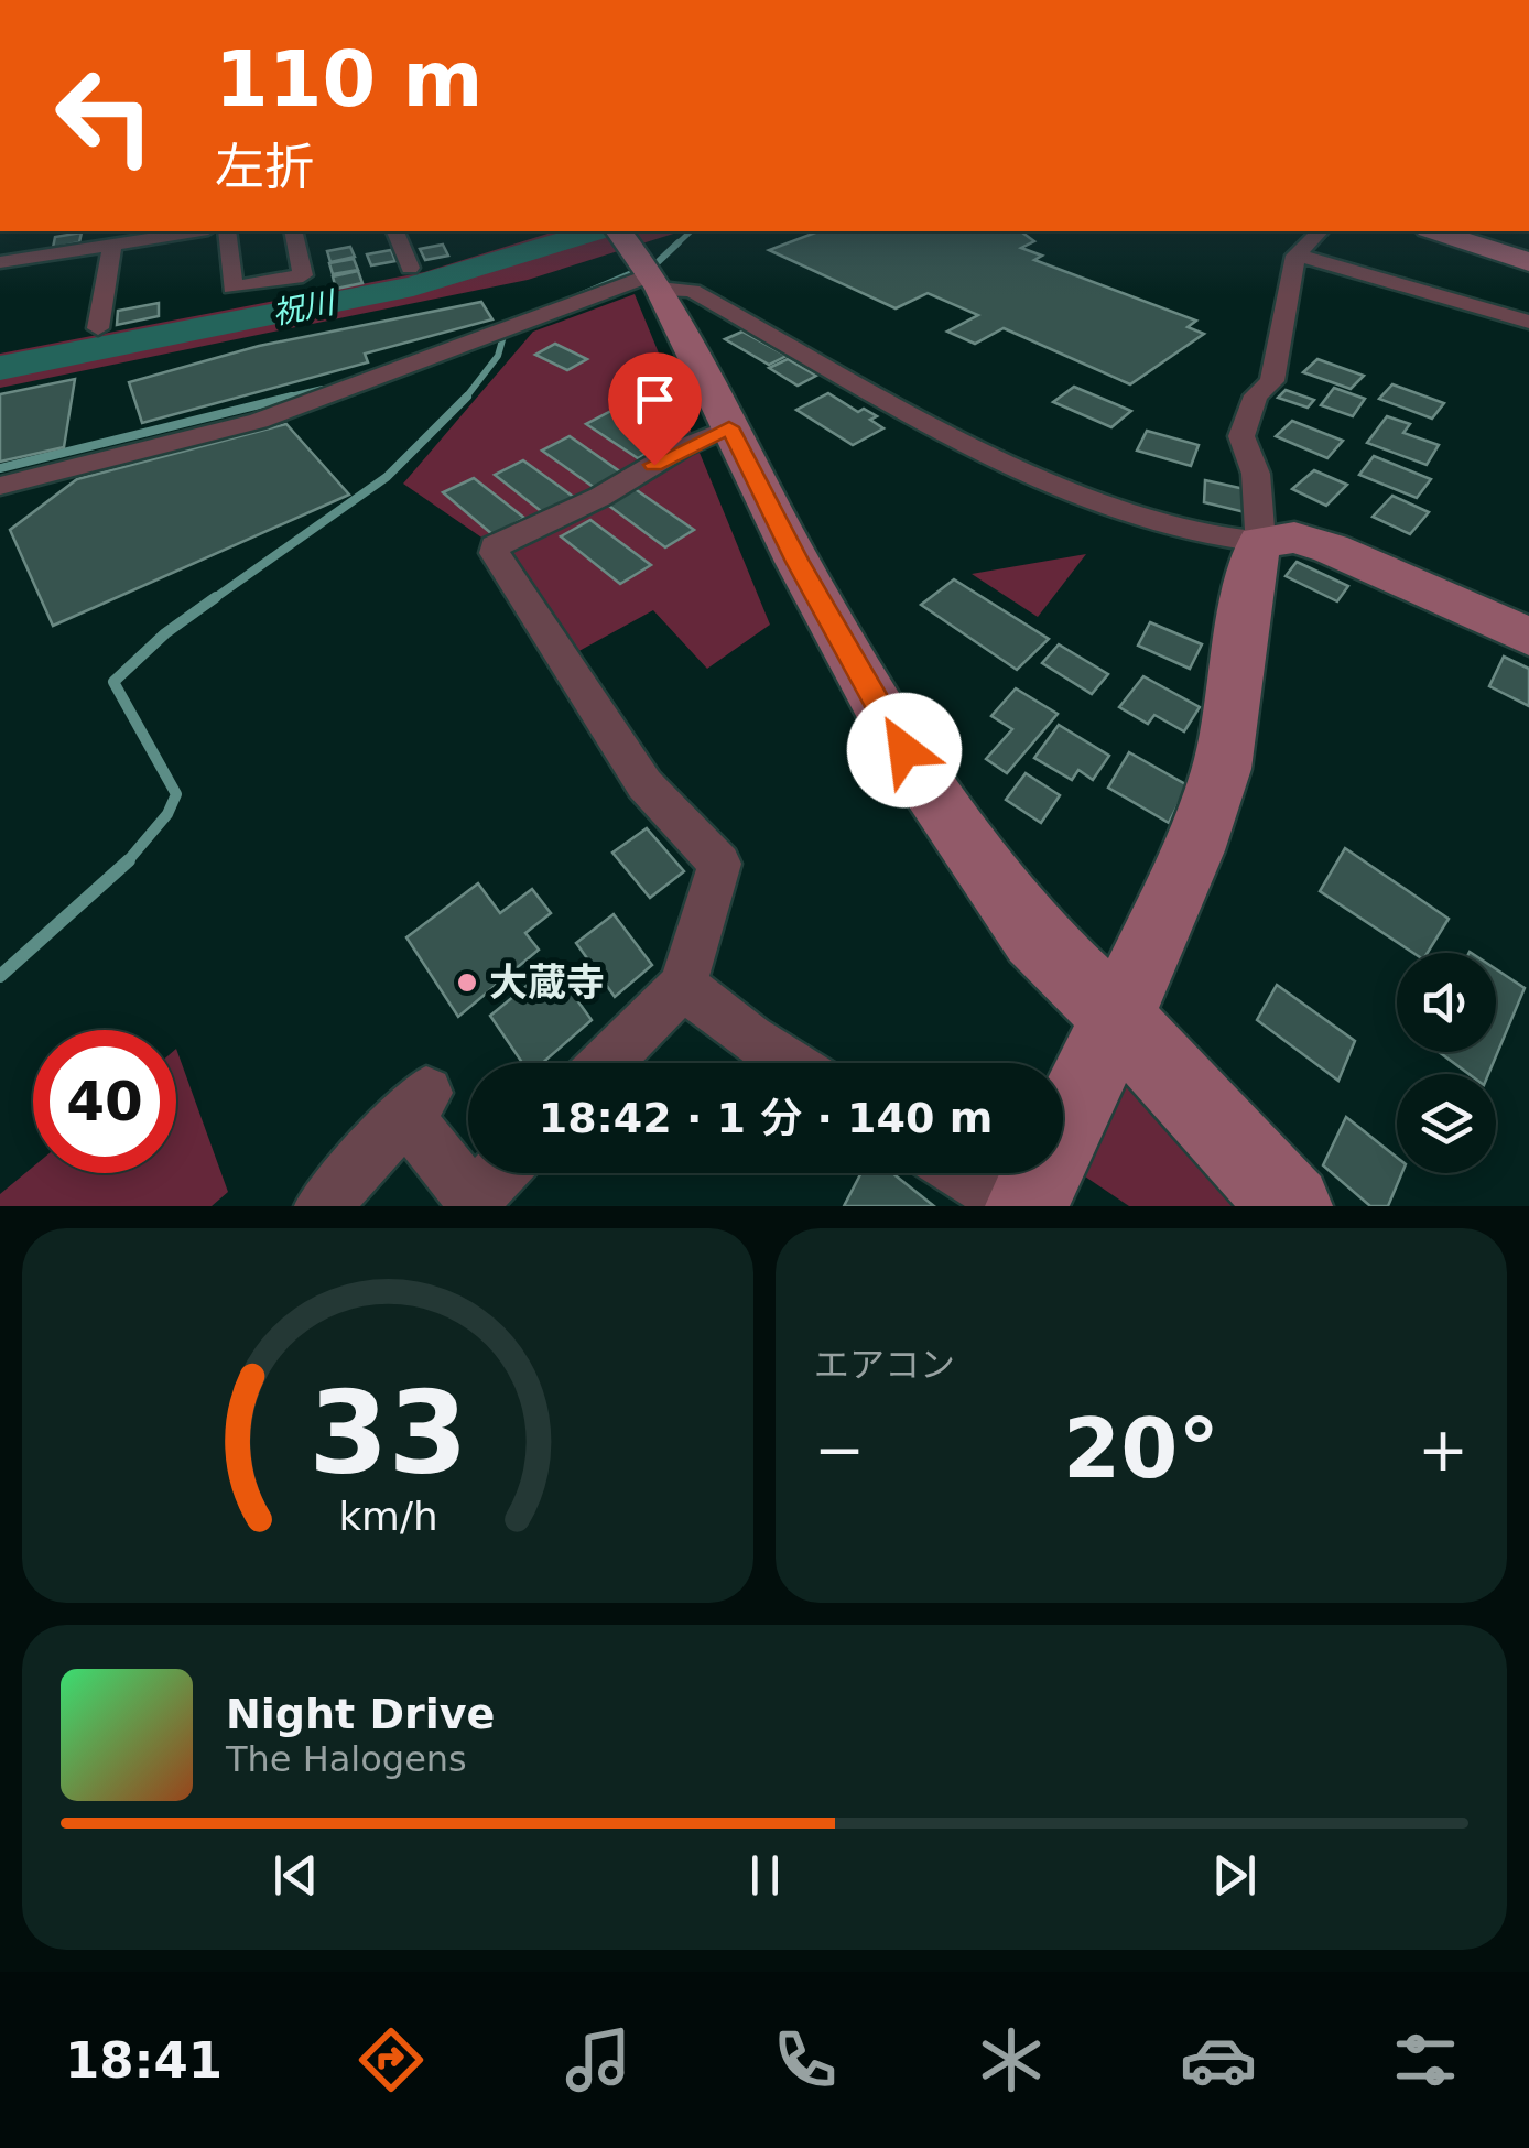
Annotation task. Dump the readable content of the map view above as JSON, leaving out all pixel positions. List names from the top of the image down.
{
  "water": ["祝川"],
  "places": ["大蔵寺"],
  "page": {
    "turn": ["110 m", "左折"],
    "limit": "40",
    "trip": "18:42 · 1 分 · 140 m",
    "tile": "エアコン",
    "heat": ["−", "20°", "+"],
    "song": ["Night Drive", "The Halogens"],
    "tabs": "18:41",
    "gauge": ["33", "km/h"]
  }
}
